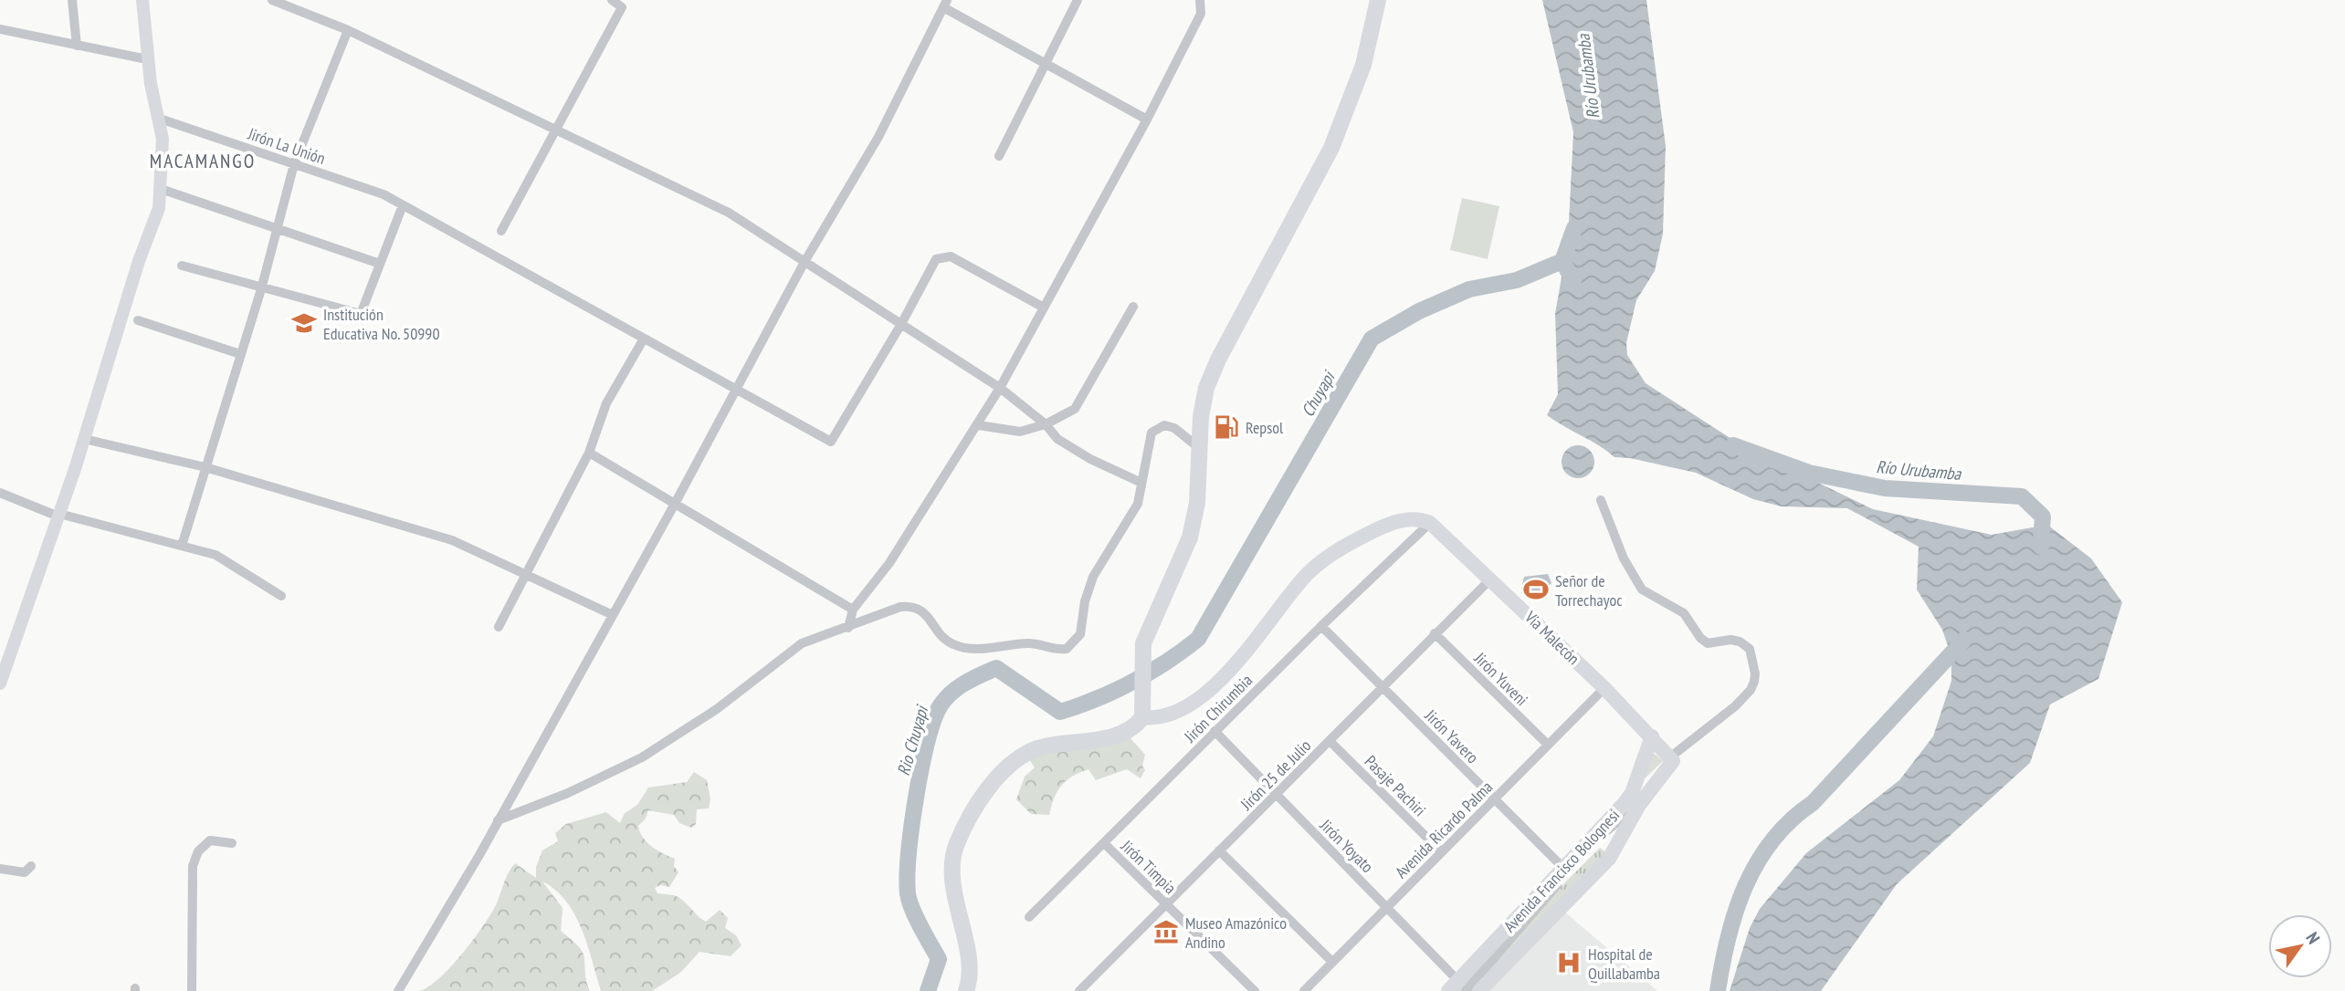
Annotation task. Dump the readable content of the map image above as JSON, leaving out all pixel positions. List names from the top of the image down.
{
  "streets": {
    "main road": ["Vía Malecón", "Avenida Francisco Bolognesi"],
    "street": [
      "Jirón La Unión",
      "Jirón Yuveni",
      "Jirón Chirumbia",
      "Jirón Yavero",
      "Jirón 25 de Julio",
      "Pasaje Pachiri",
      "Avenida Ricardo Palma",
      "Jirón Yoyato",
      "Jirón Timpia"
    ]
  },
  "crossings": [
    ["Vía Malecón", "Jirón Chirumbia"],
    ["Vía Malecón", "Jirón 25 de Julio"],
    ["Vía Malecón", "Avenida Ricardo Palma"],
    ["Vía Malecón", "Avenida Francisco Bolognesi"],
    ["Jirón Yuveni", "Jirón 25 de Julio"],
    ["Jirón Yuveni", "Avenida Ricardo Palma"],
    ["Jirón Chirumbia", "Jirón Yavero"],
    ["Jirón Chirumbia", "Jirón Yoyato"],
    ["Jirón Chirumbia", "Jirón Timpia"],
    ["Jirón Yavero", "Jirón 25 de Julio"],
    ["Jirón Yavero", "Avenida Ricardo Palma"],
    ["Jirón Yavero", "Avenida Francisco Bolognesi"],
    ["Jirón 25 de Julio", "Pasaje Pachiri"],
    ["Jirón 25 de Julio", "Jirón Yoyato"],
    ["Jirón 25 de Julio", "Jirón Timpia"],
    ["Pasaje Pachiri", "Avenida Ricardo Palma"],
    ["Avenida Ricardo Palma", "Jirón Yoyato"],
    ["Jirón Yoyato", "Avenida Francisco Bolognesi"]
  ],
  "districts": ["MACAMANGO"],
  "water": ["Río Urubamba", "Chuyapi", "Rio Chuyapi"],
  "places": {
    "school or university": ["Institución Educativa No. 50990"],
    "fuel station": ["Repsol"],
    "sports": ["Señor de Torrechayoc"],
    "museum": ["Museo Amazónico Andino"],
    "hospital": ["Hospital de Quillabamba"]
  },
  "north": "top right"
}
